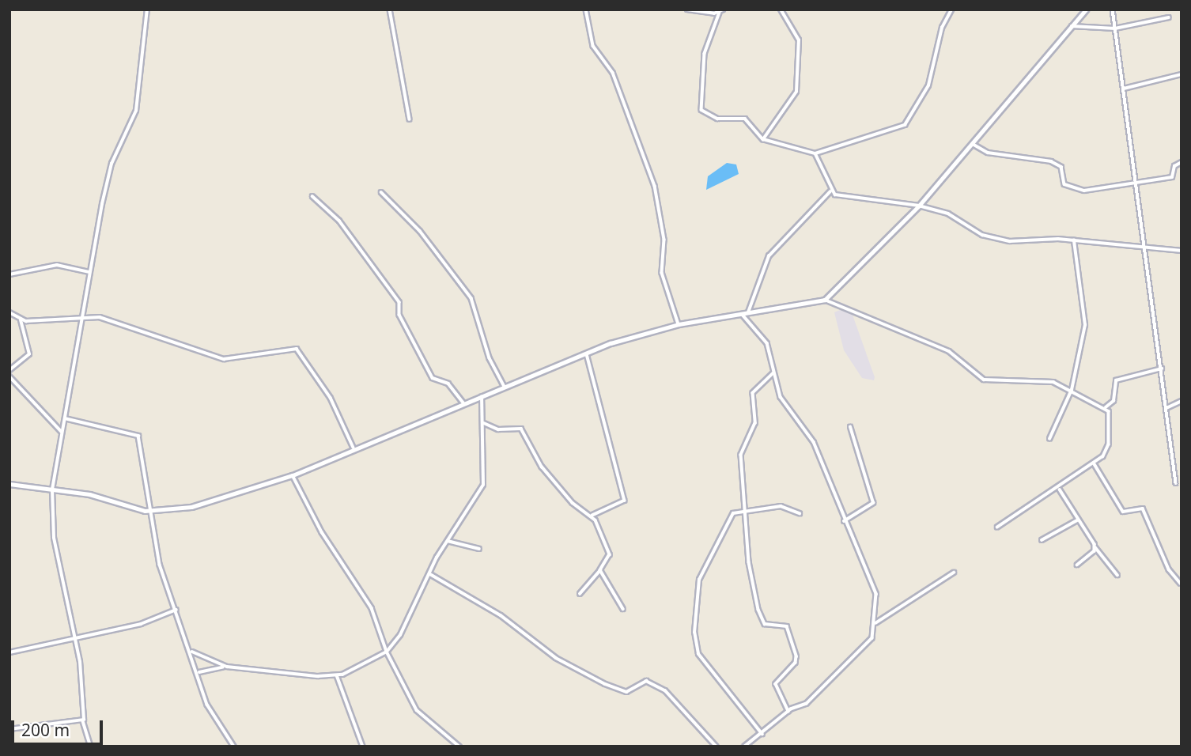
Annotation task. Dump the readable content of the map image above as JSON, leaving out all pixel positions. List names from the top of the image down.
{
  "scale_bar": "200 m"
}
